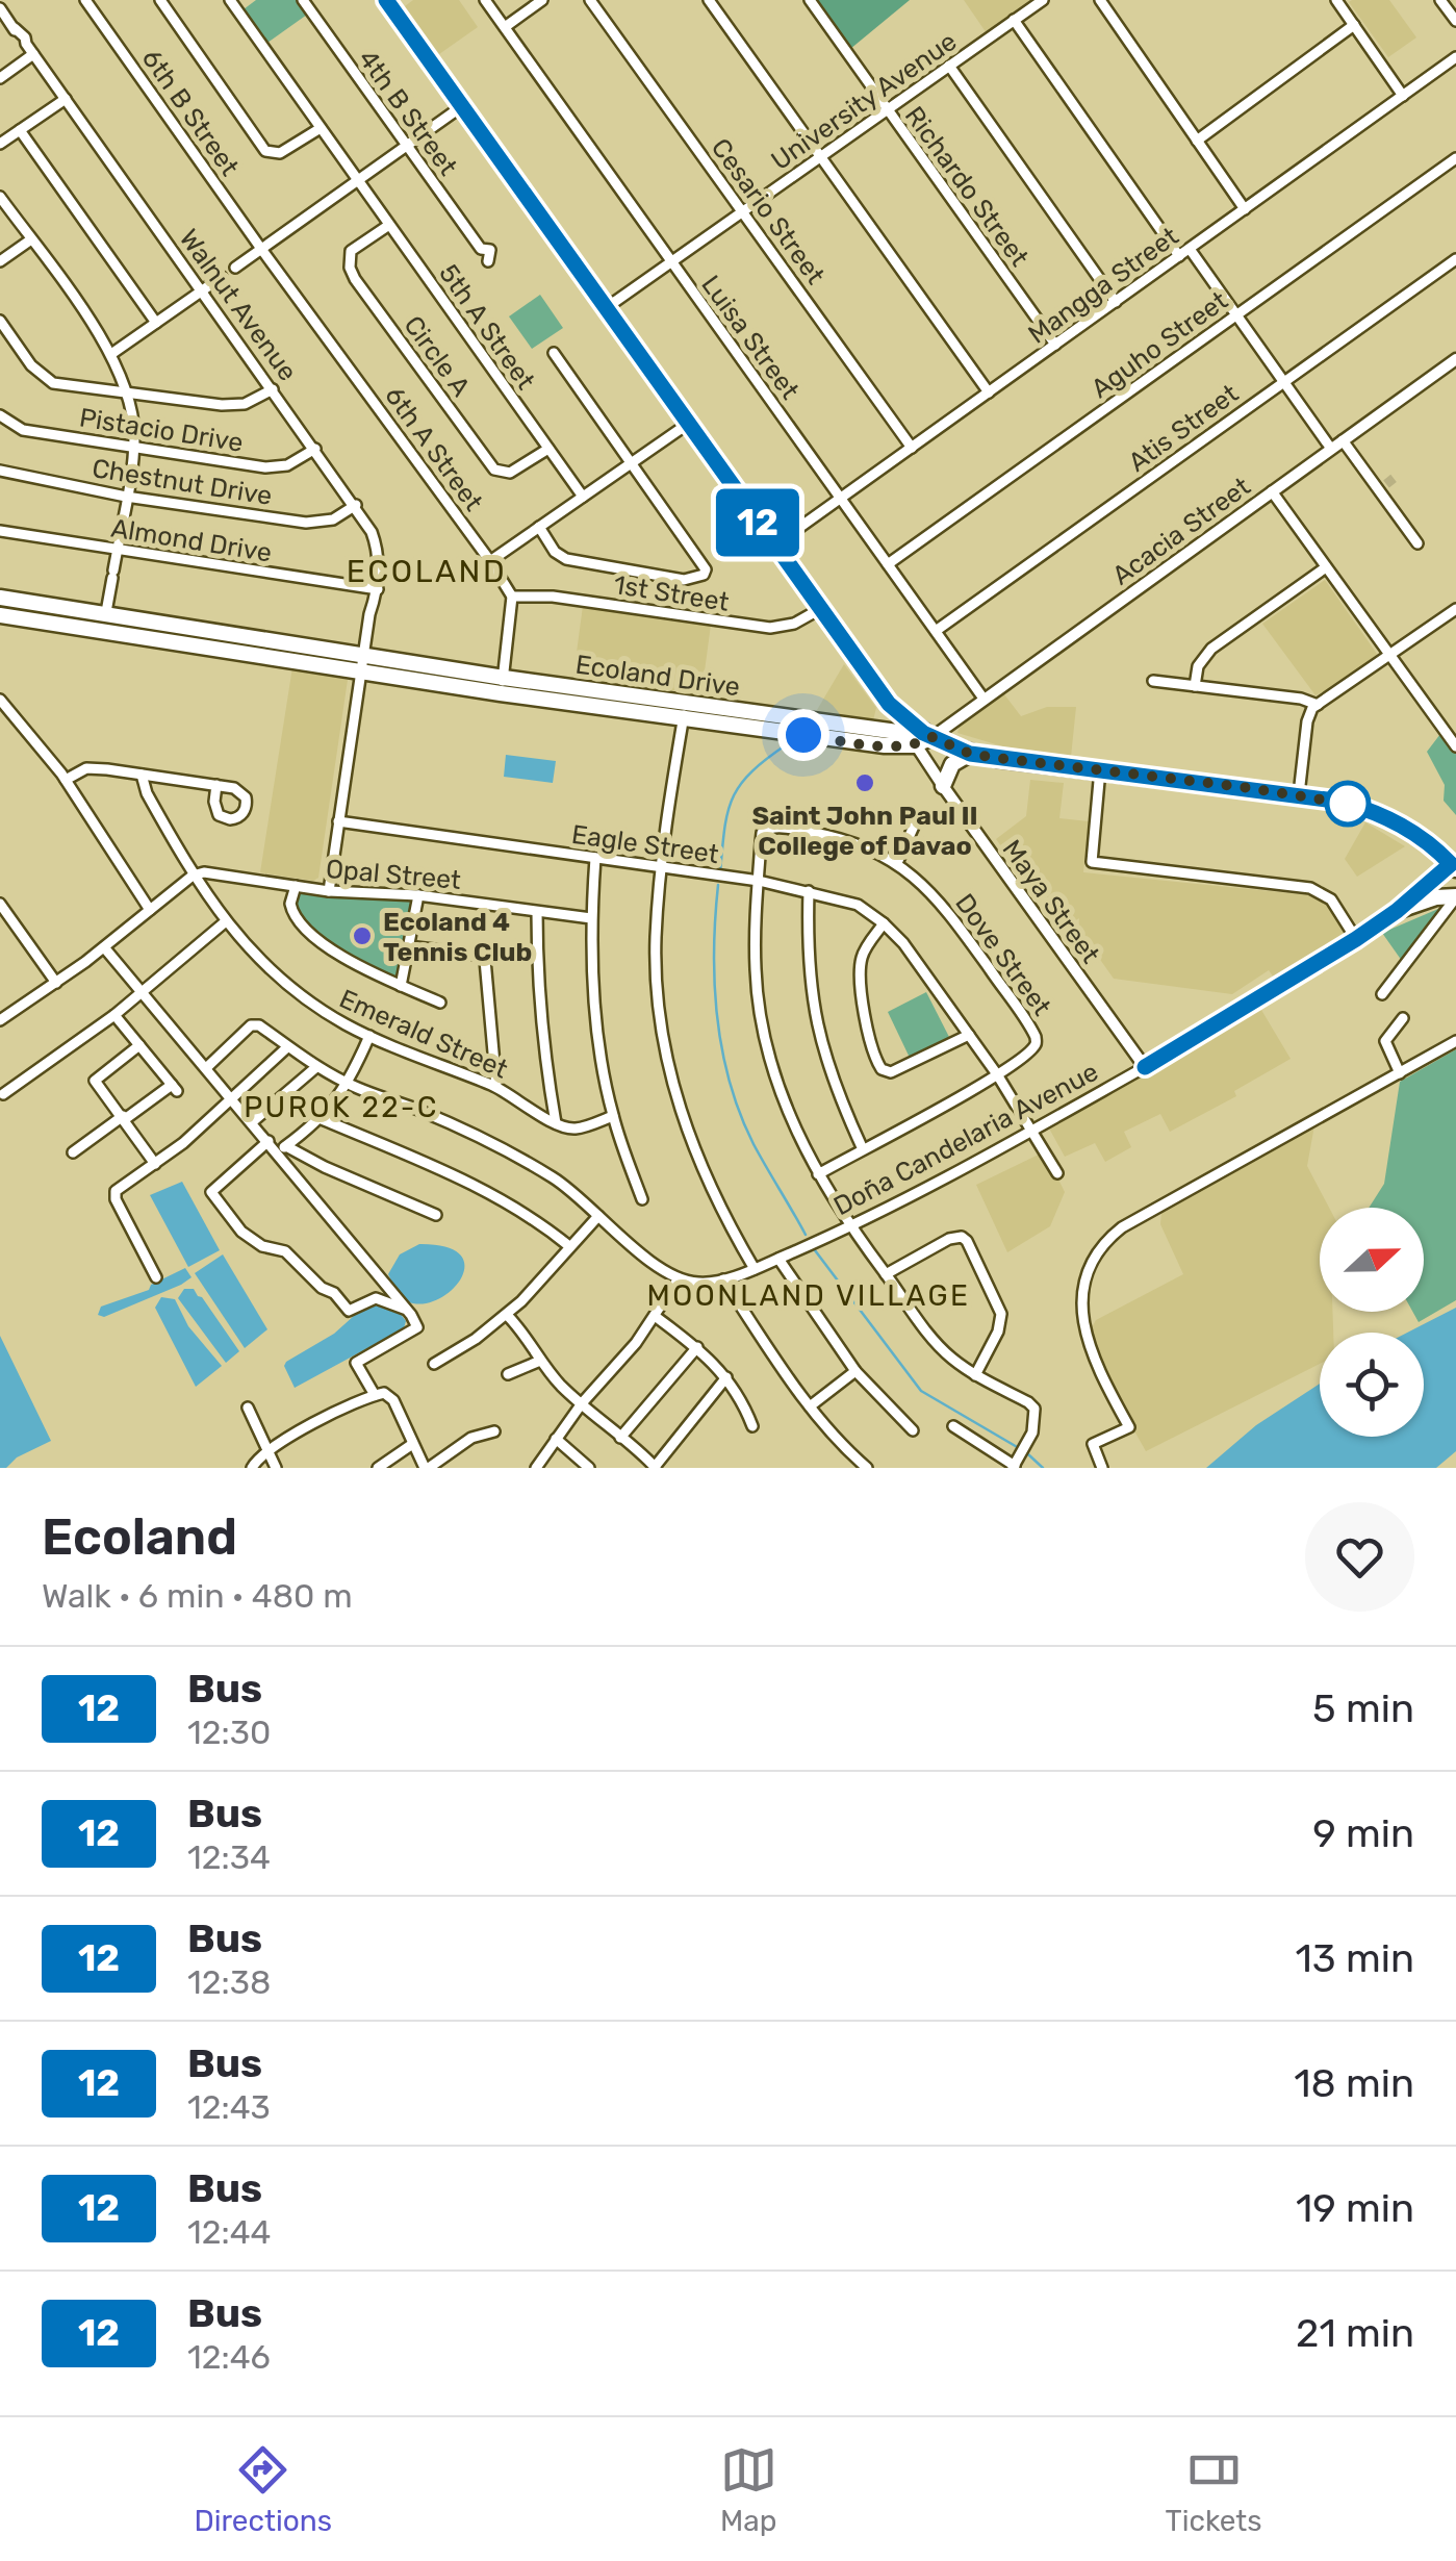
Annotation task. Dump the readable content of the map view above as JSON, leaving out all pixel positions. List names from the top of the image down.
{
  "streets": {
    "main road": ["Ecoland Drive"],
    "street": [
      "University Avenue",
      "6th B Street",
      "4th B Street",
      "Richardo Street",
      "Cesario Street",
      "Mangga Street",
      "Walnut Avenue",
      "5th A Street",
      "Luisa Street",
      "Aguho Street",
      "Circle A",
      "Atis Street",
      "Pistacio Drive",
      "6th A Street",
      "Chestnut Drive",
      "Acacia Street",
      "Almond Drive",
      "1st Street",
      "Eagle Street",
      "Opal Street",
      "Maya Street",
      "Dove Street",
      "Emerald Street",
      "Doña Candelaria Avenue"
    ]
  },
  "crossings": [
    ["University Avenue", "Richardo Street"],
    ["University Avenue", "Cesario Street"],
    ["University Avenue", "Luisa Street"],
    ["6th B Street", "6th A Street"],
    ["Richardo Street", "Mangga Street"],
    ["Cesario Street", "Mangga Street"],
    ["Mangga Street", "Luisa Street"],
    ["Walnut Avenue", "Pistacio Drive"],
    ["Walnut Avenue", "Chestnut Drive"],
    ["Walnut Avenue", "Almond Drive"],
    ["Walnut Avenue", "Ecoland Drive"],
    ["Walnut Avenue", "Eagle Street"],
    ["Walnut Avenue", "Opal Street"],
    ["5th A Street", "Circle A"],
    ["Luisa Street", "Aguho Street"],
    ["Luisa Street", "Atis Street"],
    ["Luisa Street", "Acacia Street"],
    ["6th A Street", "1st Street"],
    ["Acacia Street", "Ecoland Drive"],
    ["Ecoland Drive", "Maya Street"],
    ["Eagle Street", "Dove Street"],
    ["Eagle Street", "Doña Candelaria Avenue"],
    ["Opal Street", "Emerald Street"],
    ["Maya Street", "Doña Candelaria Avenue"]
  ],
  "districts": ["ECOLAND", "PUROK 22-C", "MOONLAND VILLAGE"],
  "places": ["Saint John Paul II College of Davao", "Ecoland 4 Tennis Club"],
  "lines": ["bus line 12"],
  "north": "right",
  "page": {
    "on_map": "12",
    "heading": ["Ecoland", "Walk · 6 min · 480 m"],
    "list": [
      {
        "mark": "12",
        "name": "Bus",
        "note": "12:30",
        "value": "5 min"
      },
      {
        "mark": "12",
        "name": "Bus",
        "note": "12:34",
        "value": "9 min"
      },
      {
        "mark": "12",
        "name": "Bus",
        "note": "12:38",
        "value": "13 min"
      },
      {
        "mark": "12",
        "name": "Bus",
        "note": "12:43",
        "value": "18 min"
      },
      {
        "mark": "12",
        "name": "Bus",
        "note": "12:44",
        "value": "19 min"
      },
      {
        "mark": "12",
        "name": "Bus",
        "note": "12:46",
        "value": "21 min"
      }
    ],
    "tabs": ["Directions", "Map", "Tickets"]
  }
}
